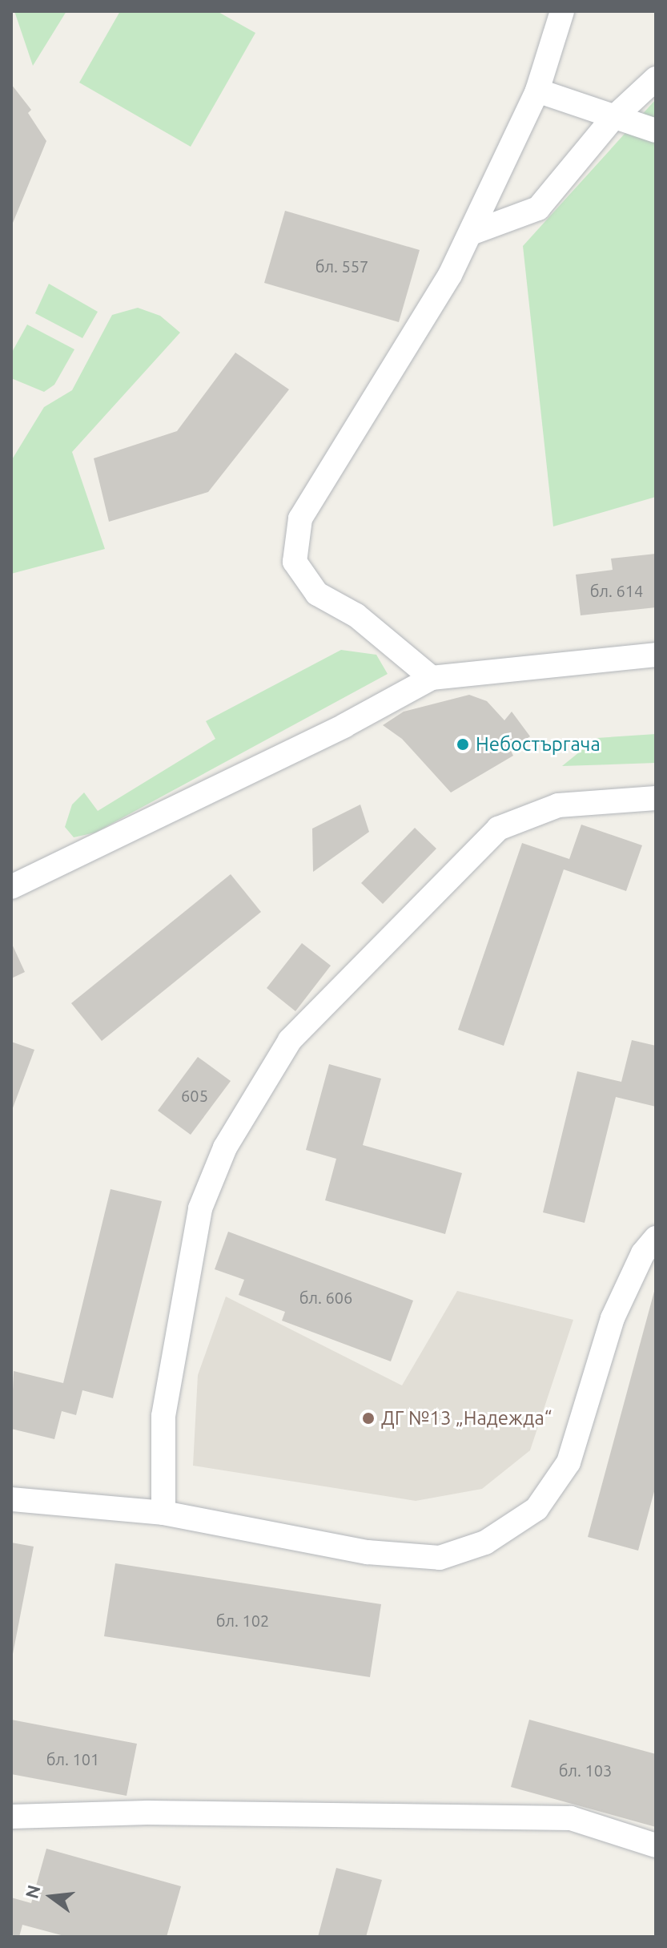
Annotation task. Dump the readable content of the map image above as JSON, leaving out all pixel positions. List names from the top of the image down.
{
  "places": ["Небостъргача", "ДГ №13 „Надежда“"],
  "house_numbers": [
    "бл. 557",
    "бл. 614",
    "605",
    "бл. 606",
    "бл. 102",
    "бл. 101",
    "бл. 103"
  ],
  "north": "left"
}
